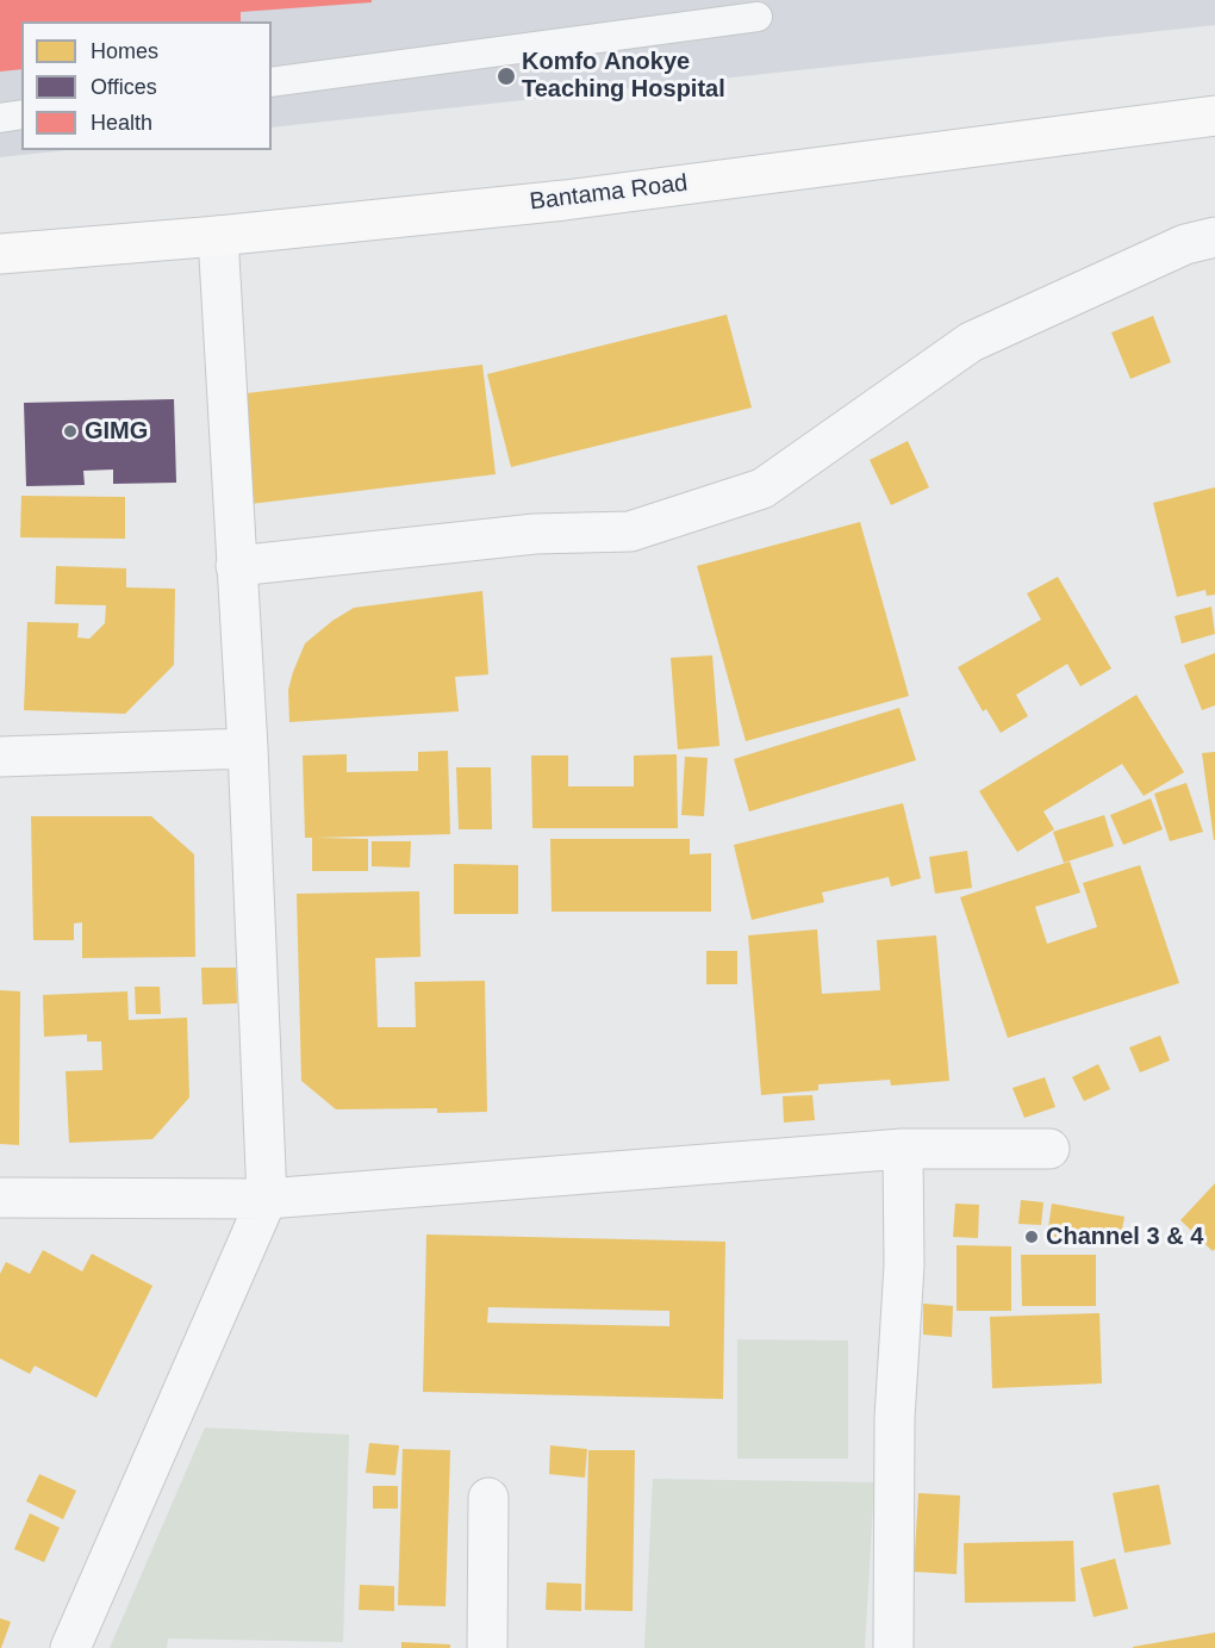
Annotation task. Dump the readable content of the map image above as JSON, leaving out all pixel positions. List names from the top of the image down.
{
  "streets": {
    "main road": ["Bantama Road"]
  },
  "places": ["Komfo Anokye Teaching Hospital", "GIMG", "Channel 3 & 4"],
  "legend": ["Homes", "Offices", "Health"]
}
